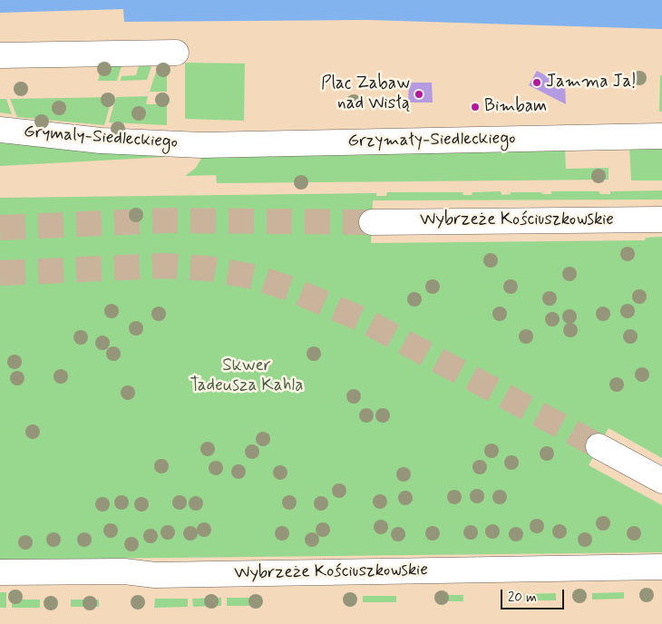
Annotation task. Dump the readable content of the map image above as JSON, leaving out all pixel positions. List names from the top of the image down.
{
  "streets": {
    "street": ["Grymaly-Siedleckiego", "Grzymały-Siedleckiego", "Wybrzeże Kościuszkowskie"]
  },
  "crossings": [
    ["Grymaly-Siedleckiego", "Grzymały-Siedleckiego"]
  ],
  "parks": ["Skwer Tadeusza Kahla"],
  "places": ["Jamma Ja!", "Plac Zabaw nad Wisłą", "Bimbam"],
  "scale_bar": "20 m"
}
